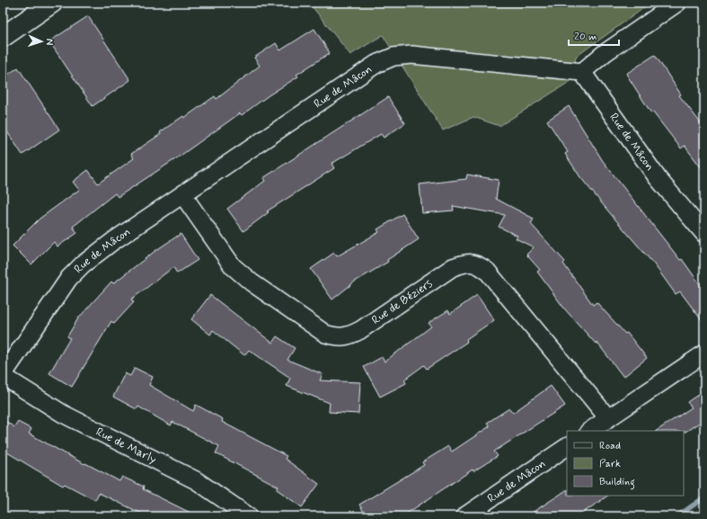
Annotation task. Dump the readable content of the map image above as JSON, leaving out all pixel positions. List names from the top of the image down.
{
  "streets": {
    "street": ["Rue de Mâcon", "Rue de Béziers", "Rue de Marly"]
  },
  "crossings": [
    ["Rue de Mâcon", "Rue de Béziers"],
    ["Rue de Mâcon", "Rue de Marly"]
  ],
  "legend": ["Road", "Park", "Building"],
  "scale_bar": "20 m",
  "north": "right"
}
